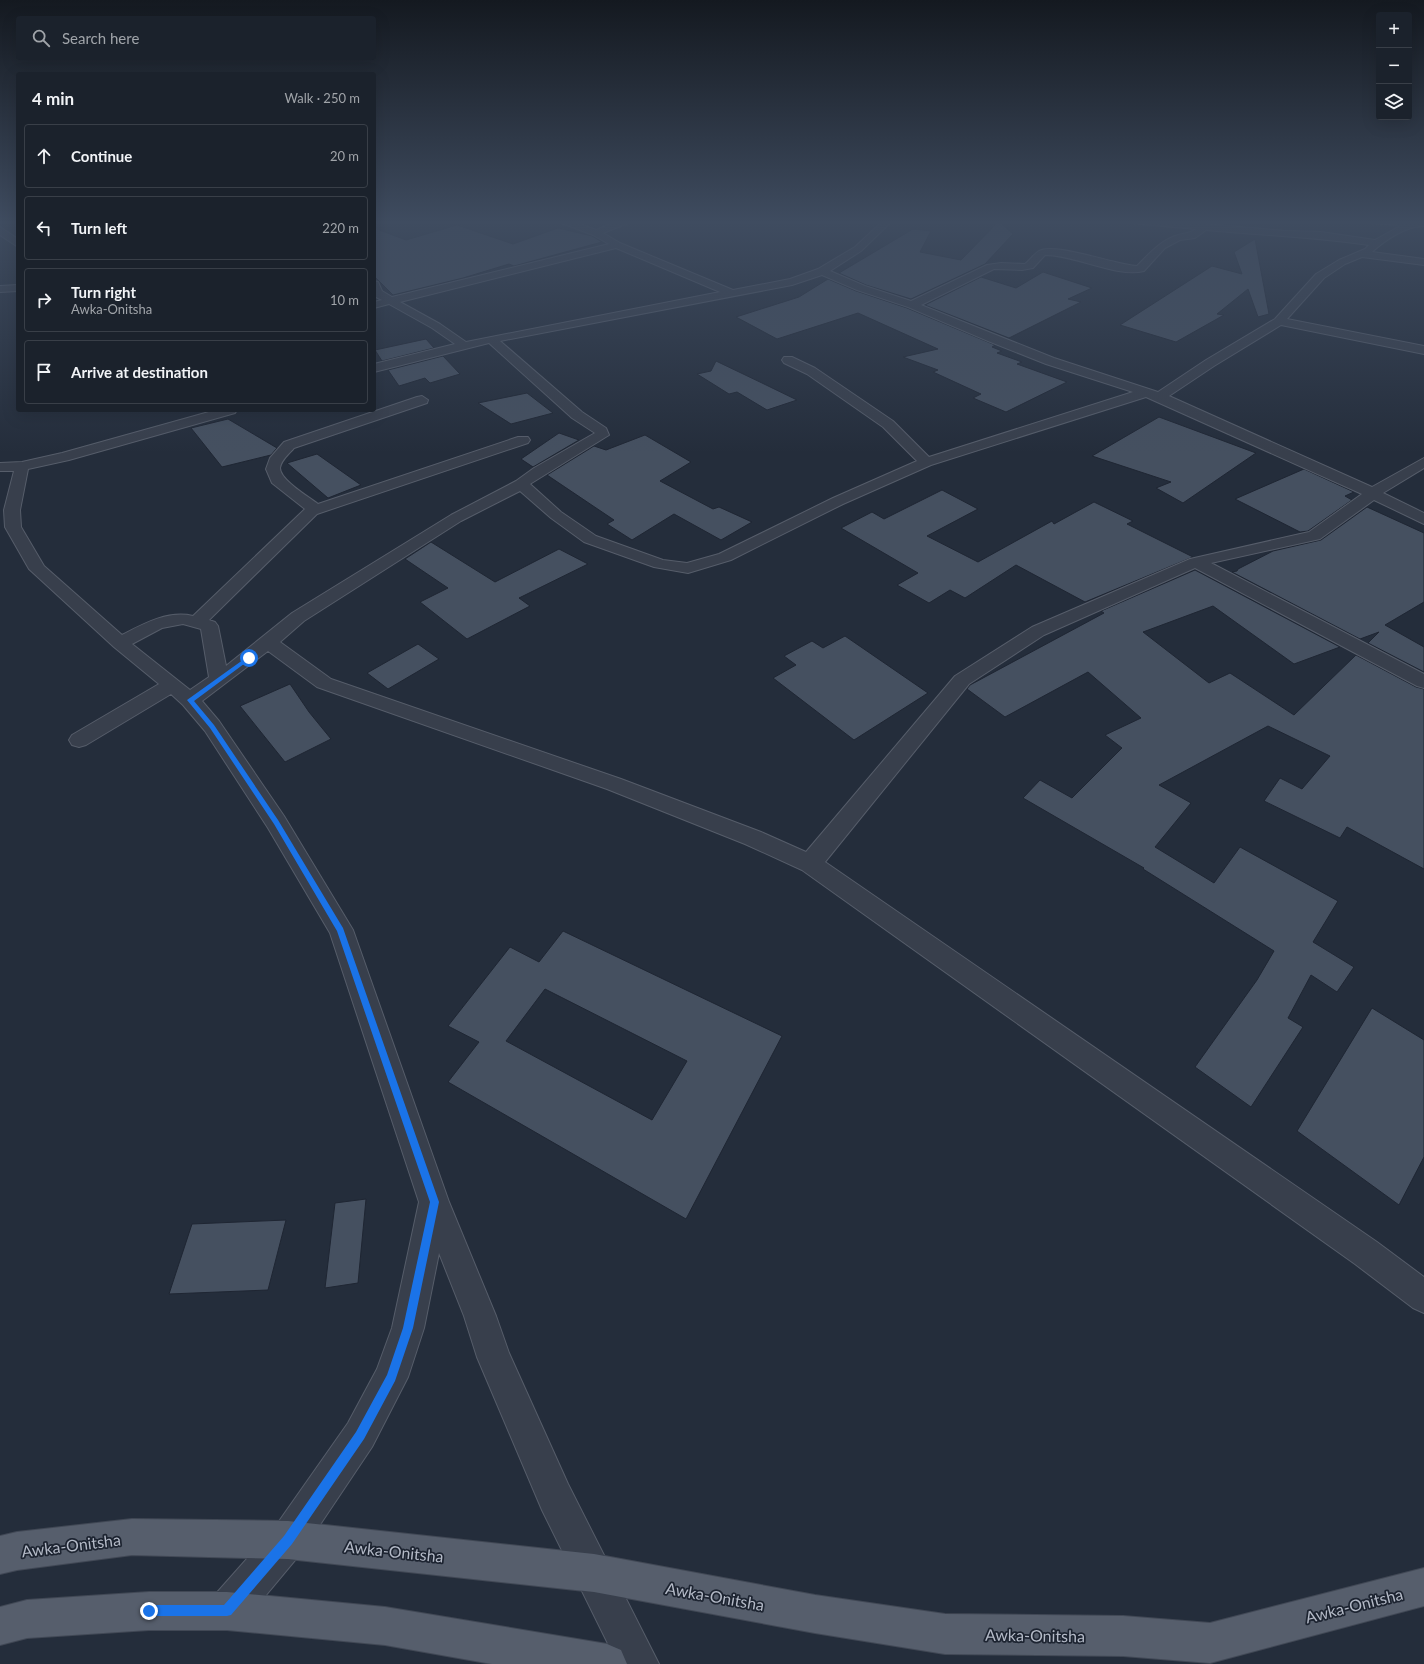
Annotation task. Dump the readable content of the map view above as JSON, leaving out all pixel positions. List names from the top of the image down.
{
  "streets": {
    "main road": ["Awka-Onitsha"]
  },
  "page": {
    "map_buttons": ["+", "−"],
    "search": "Search here",
    "heading": ["4 min", "Walk · 250 m"],
    "list": [
      ["Continue", "20 m"],
      ["Turn left", "220 m"],
      ["Turn right", "Awka-Onitsha", "10 m"],
      "Arrive at destination"
    ]
  }
}
